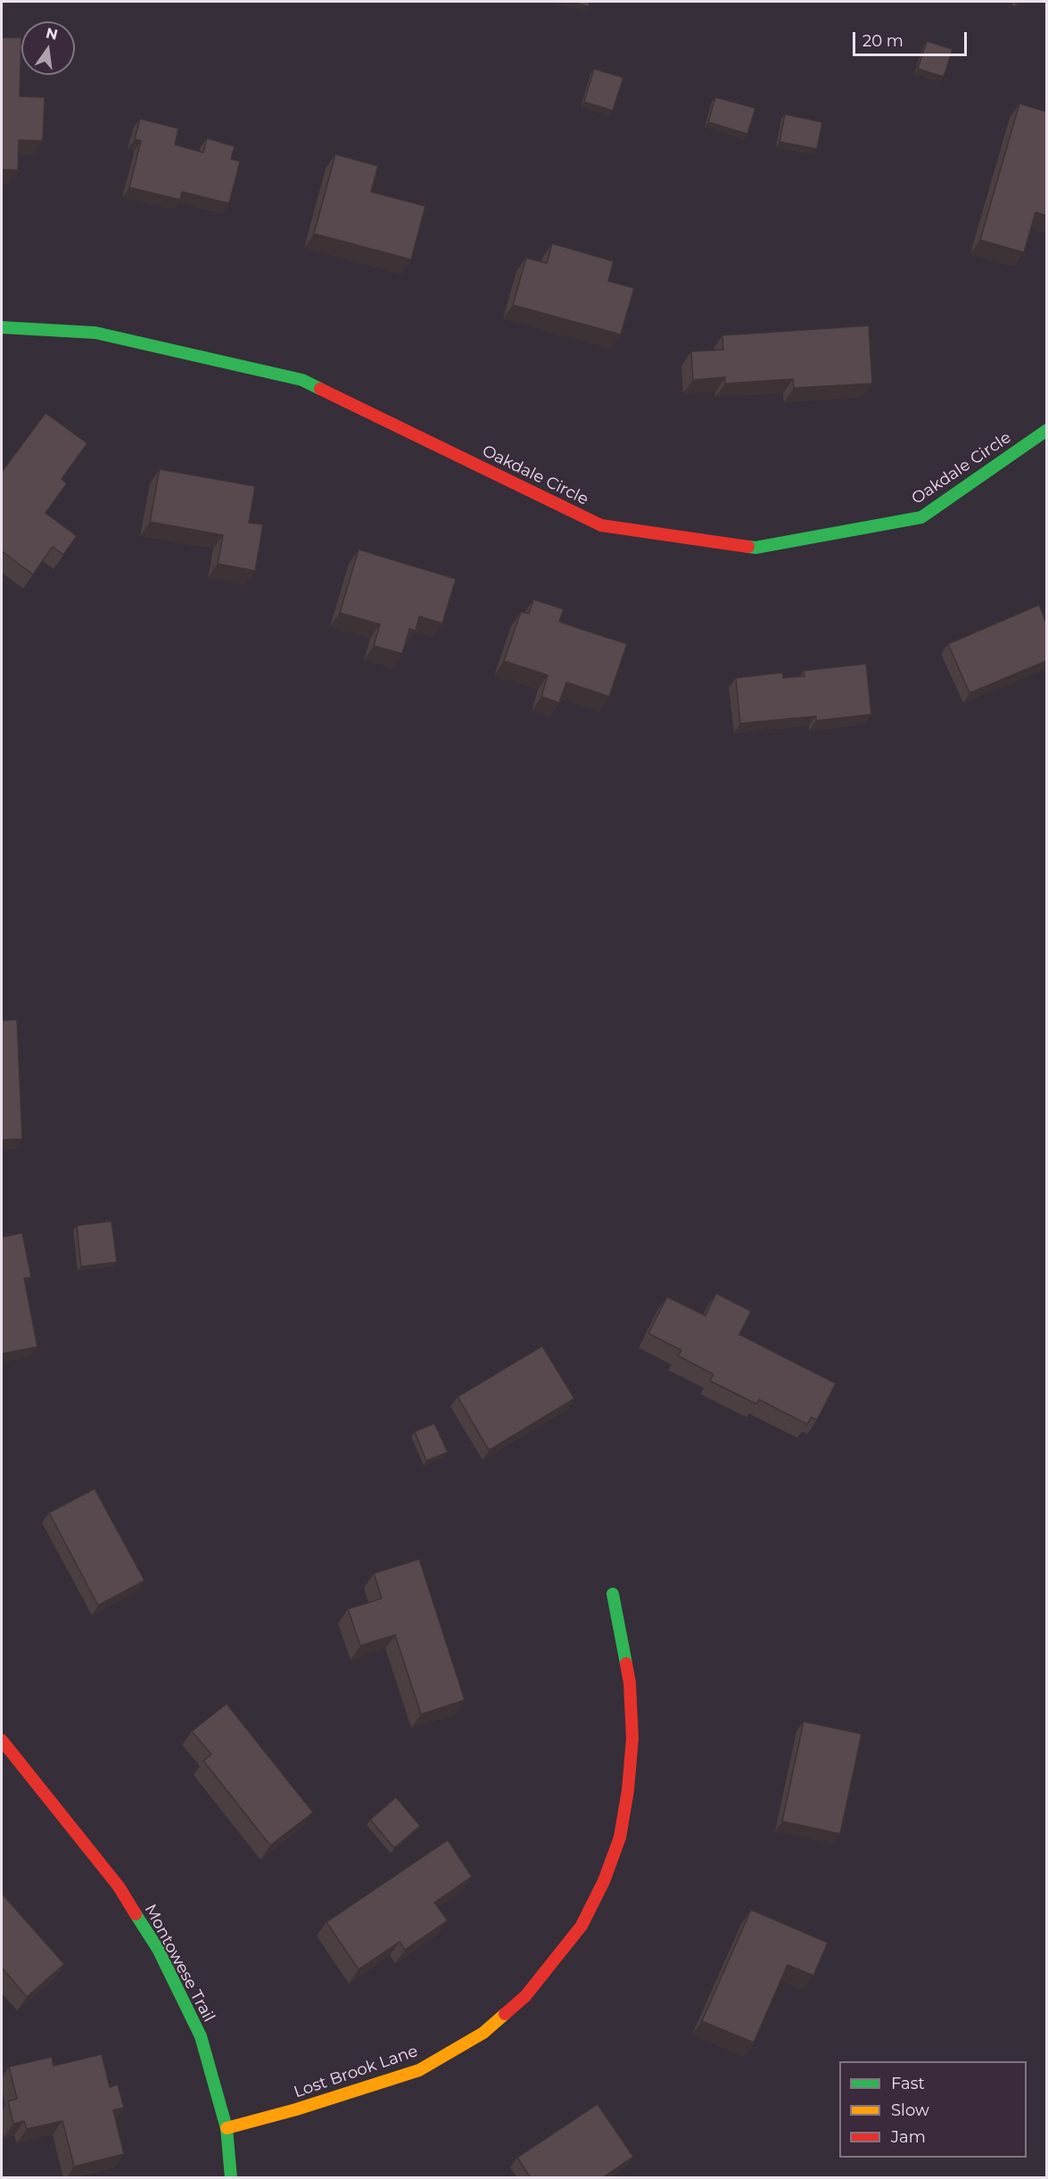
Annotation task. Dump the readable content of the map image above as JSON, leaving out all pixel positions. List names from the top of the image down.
{
  "streets": {
    "street": ["Oakdale Circle", "Montowese Trail", "Lost Brook Lane"]
  },
  "crossings": [
    ["Montowese Trail", "Lost Brook Lane"]
  ],
  "legend": ["Fast", "Slow", "Jam"],
  "scale_bar": "20 m",
  "north": "top"
}
